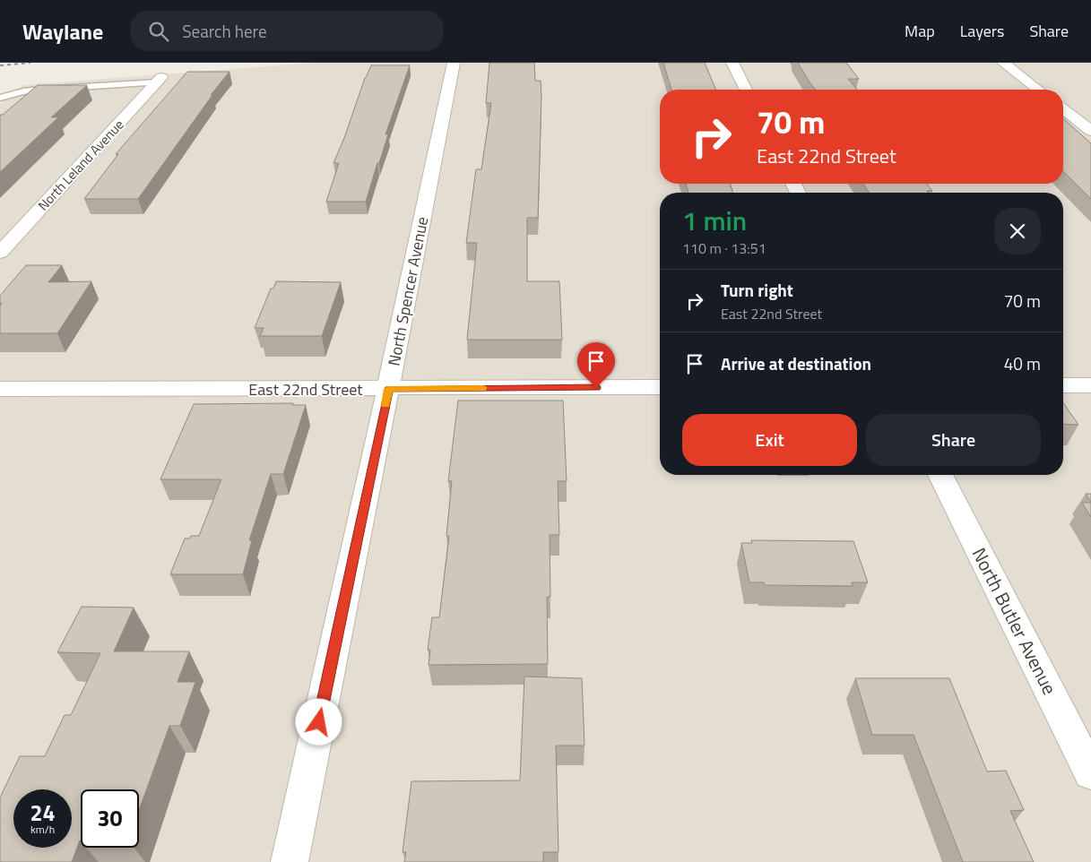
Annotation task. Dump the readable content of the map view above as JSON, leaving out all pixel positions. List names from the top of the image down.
{
  "streets": {
    "street": [
      "North Leland Avenue",
      "North Spencer Avenue",
      "East 22nd Street",
      "North Butler Avenue"
    ]
  },
  "crossings": [
    ["North Spencer Avenue", "East 22nd Street"]
  ],
  "page": {
    "header": "Waylane",
    "search": "Search here",
    "nav": ["Map", "Layers", "Share"],
    "turn": ["70 m", "East 22nd Street"],
    "heading": ["1 min", "110 m · 13:51"],
    "list": [
      {
        "name": "Turn right",
        "note": "East 22nd Street",
        "value": "70 m"
      },
      {
        "name": "Arrive at destination",
        "value": "40 m"
      }
    ],
    "buttons": ["Exit", "Share"],
    "speed": "24 km/h",
    "limit": "30"
  }
}
